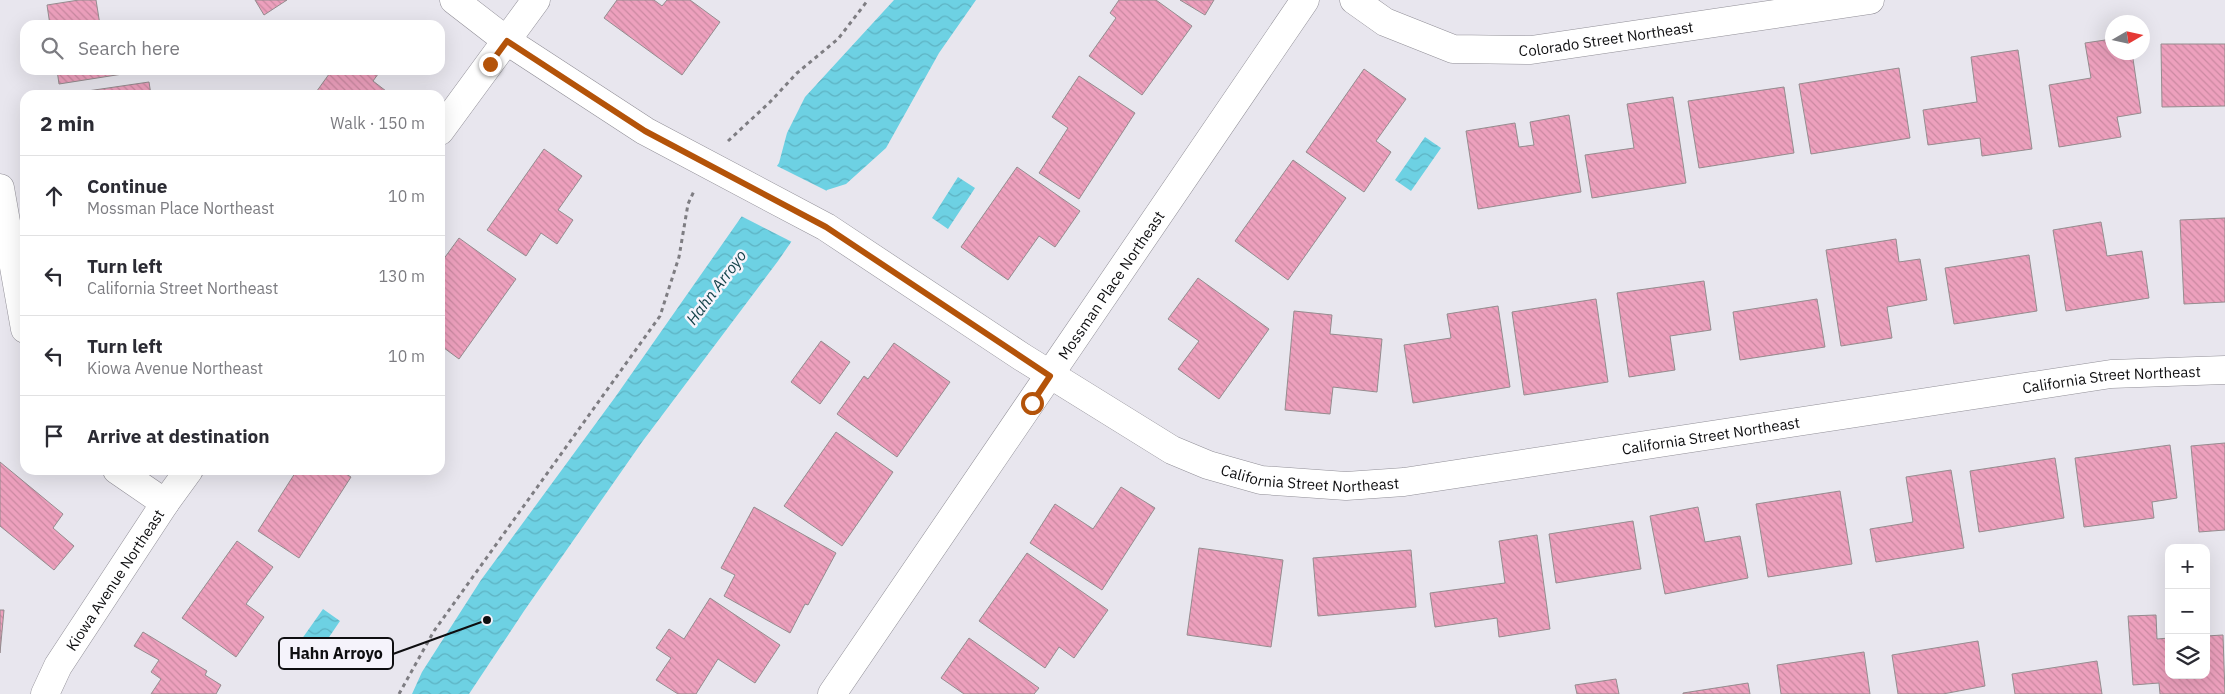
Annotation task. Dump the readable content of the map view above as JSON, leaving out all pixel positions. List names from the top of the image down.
{
  "streets": {
    "street": [
      "Colorado Street Northeast",
      "Mossman Place Northeast",
      "California Street Northeast",
      "Kiowa Avenue Northeast"
    ]
  },
  "crossings": [
    ["Mossman Place Northeast", "California Street Northeast"]
  ],
  "water": ["Hahn Arroyo"],
  "places": ["Hahn Arroyo"],
  "north": "right",
  "page": {
    "search": "Search here",
    "heading": ["2 min", "Walk · 150 m"],
    "list": [
      ["Continue", "Mossman Place Northeast", "10 m"],
      ["Turn left", "California Street Northeast", "130 m"],
      ["Turn left", "Kiowa Avenue Northeast", "10 m"],
      "Arrive at destination"
    ],
    "map_buttons": ["+", "−"]
  }
}
